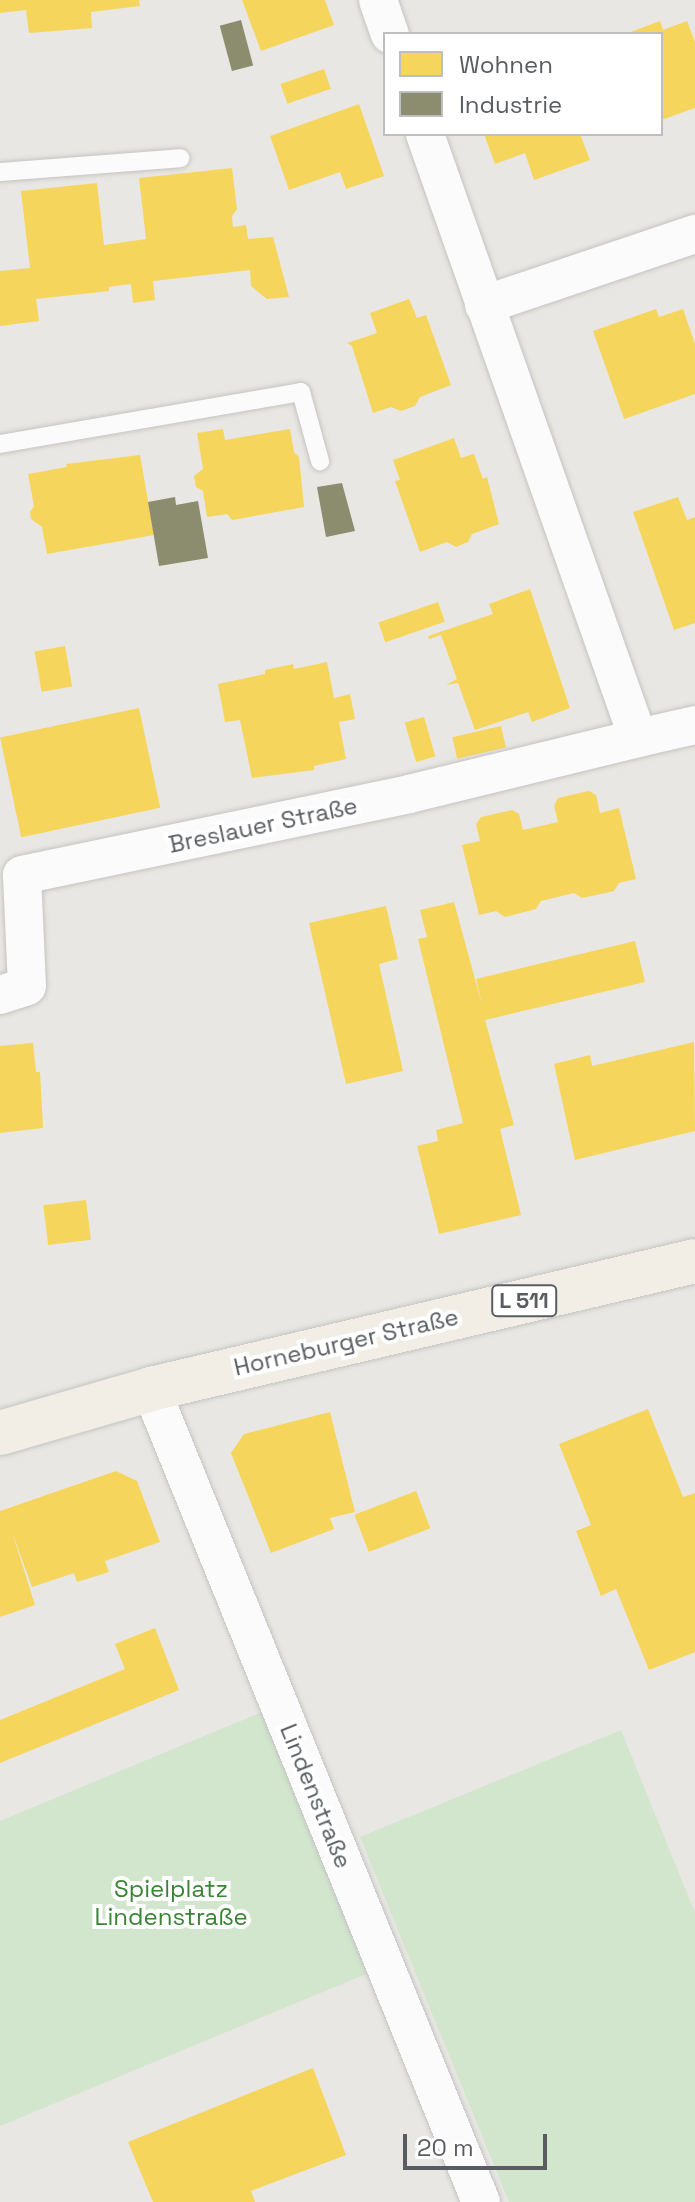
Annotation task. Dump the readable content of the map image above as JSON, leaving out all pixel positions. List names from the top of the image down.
{
  "streets": {
    "main road": ["L 511", "Horneburger Straße"],
    "street": ["Breslauer Straße", "Lindenstraße"]
  },
  "crossings": [
    ["Horneburger Straße", "Lindenstraße"]
  ],
  "parks": ["Spielplatz Lindenstraße"],
  "legend": ["Wohnen", "Industrie"],
  "scale_bar": "20 m"
}
